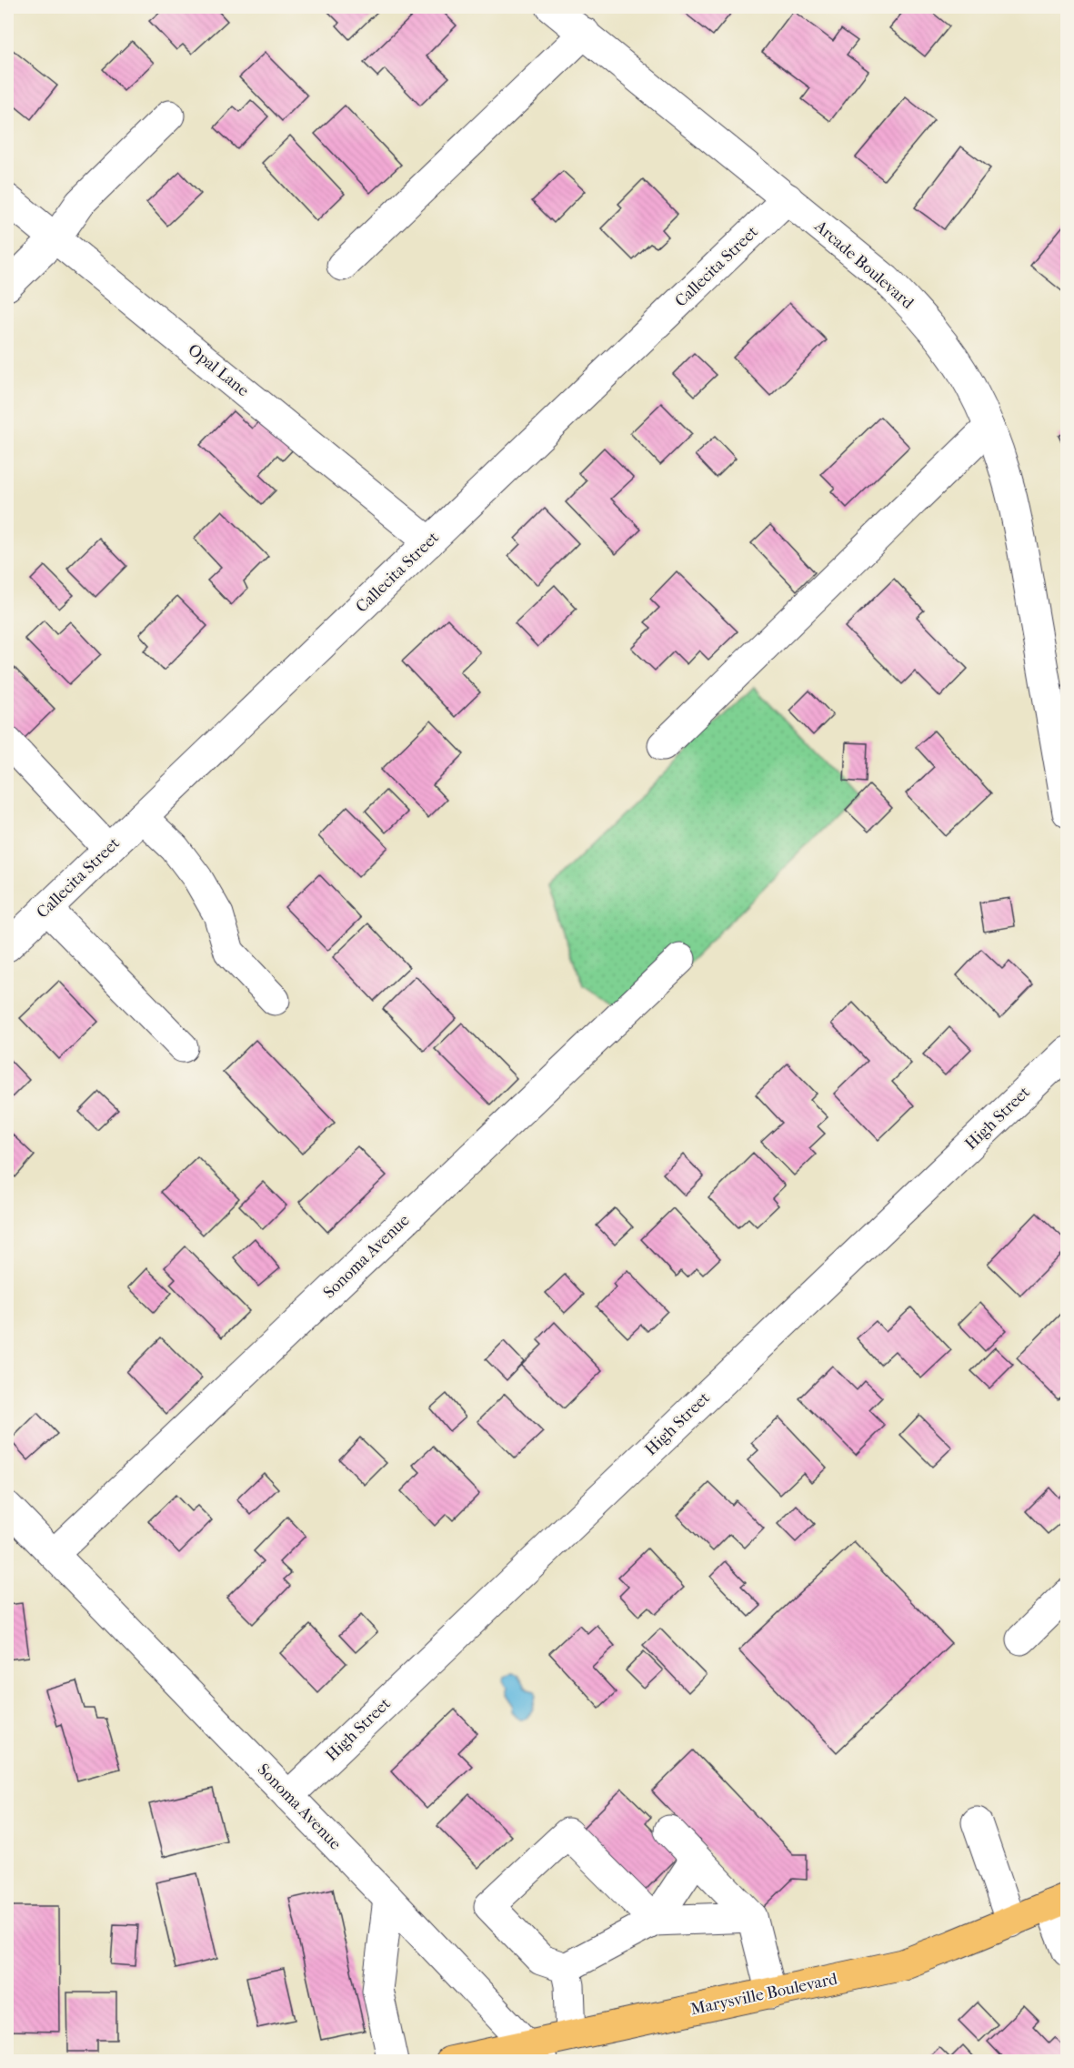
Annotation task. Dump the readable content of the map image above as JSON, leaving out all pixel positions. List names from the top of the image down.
{
  "streets": {
    "main road": ["Marysville Boulevard"],
    "street": [
      "Arcade Boulevard",
      "Callecita Street",
      "Opal Lane",
      "High Street",
      "Sonoma Avenue"
    ]
  },
  "crossings": [
    ["Arcade Boulevard", "Callecita Street"],
    ["Callecita Street", "Opal Lane"],
    ["High Street", "Sonoma Avenue"],
    ["Sonoma Avenue", "Marysville Boulevard"]
  ]
}
